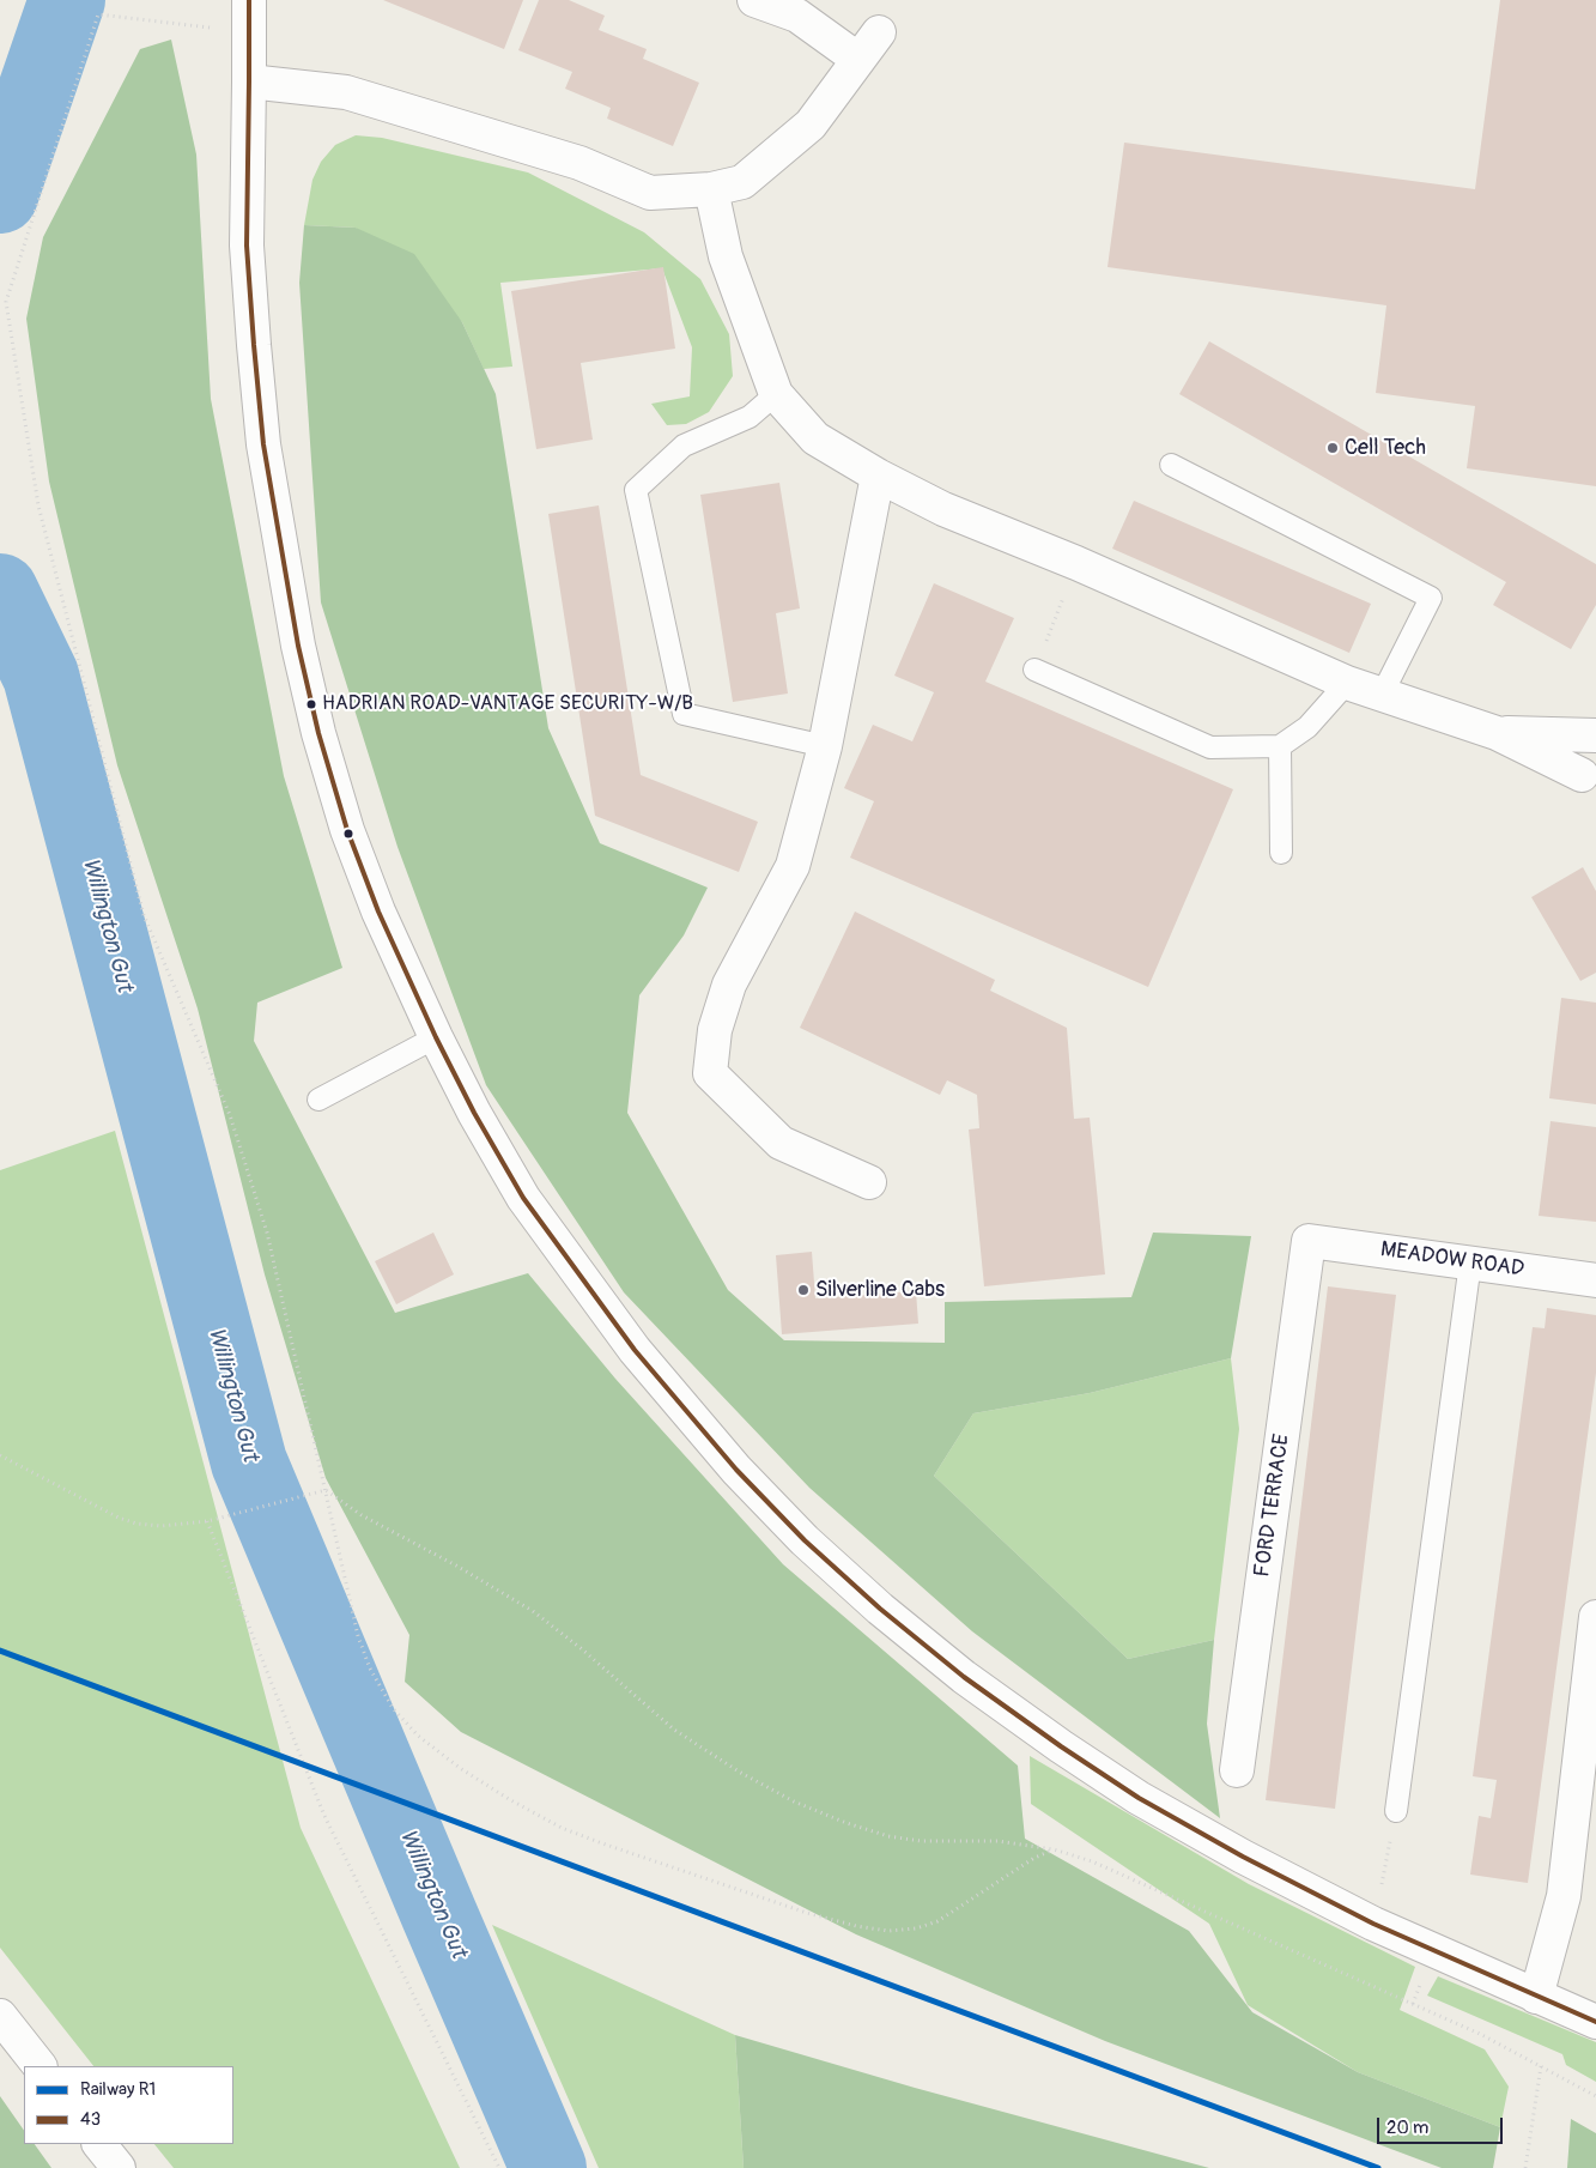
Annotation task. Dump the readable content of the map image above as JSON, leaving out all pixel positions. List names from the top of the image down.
{
  "streets": {
    "street": ["MEADOW ROAD", "FORD TERRACE"]
  },
  "crossings": [
    ["MEADOW ROAD", "FORD TERRACE"]
  ],
  "water": ["Willington Gut"],
  "places": ["Cell Tech", "HADRIAN ROAD-VANTAGE SECURITY-W/B", "Silverline Cabs"],
  "lines": ["transit line 43", "rail line R1"],
  "legend": ["Railway R1", "43"],
  "scale_bar": "20 m"
}
